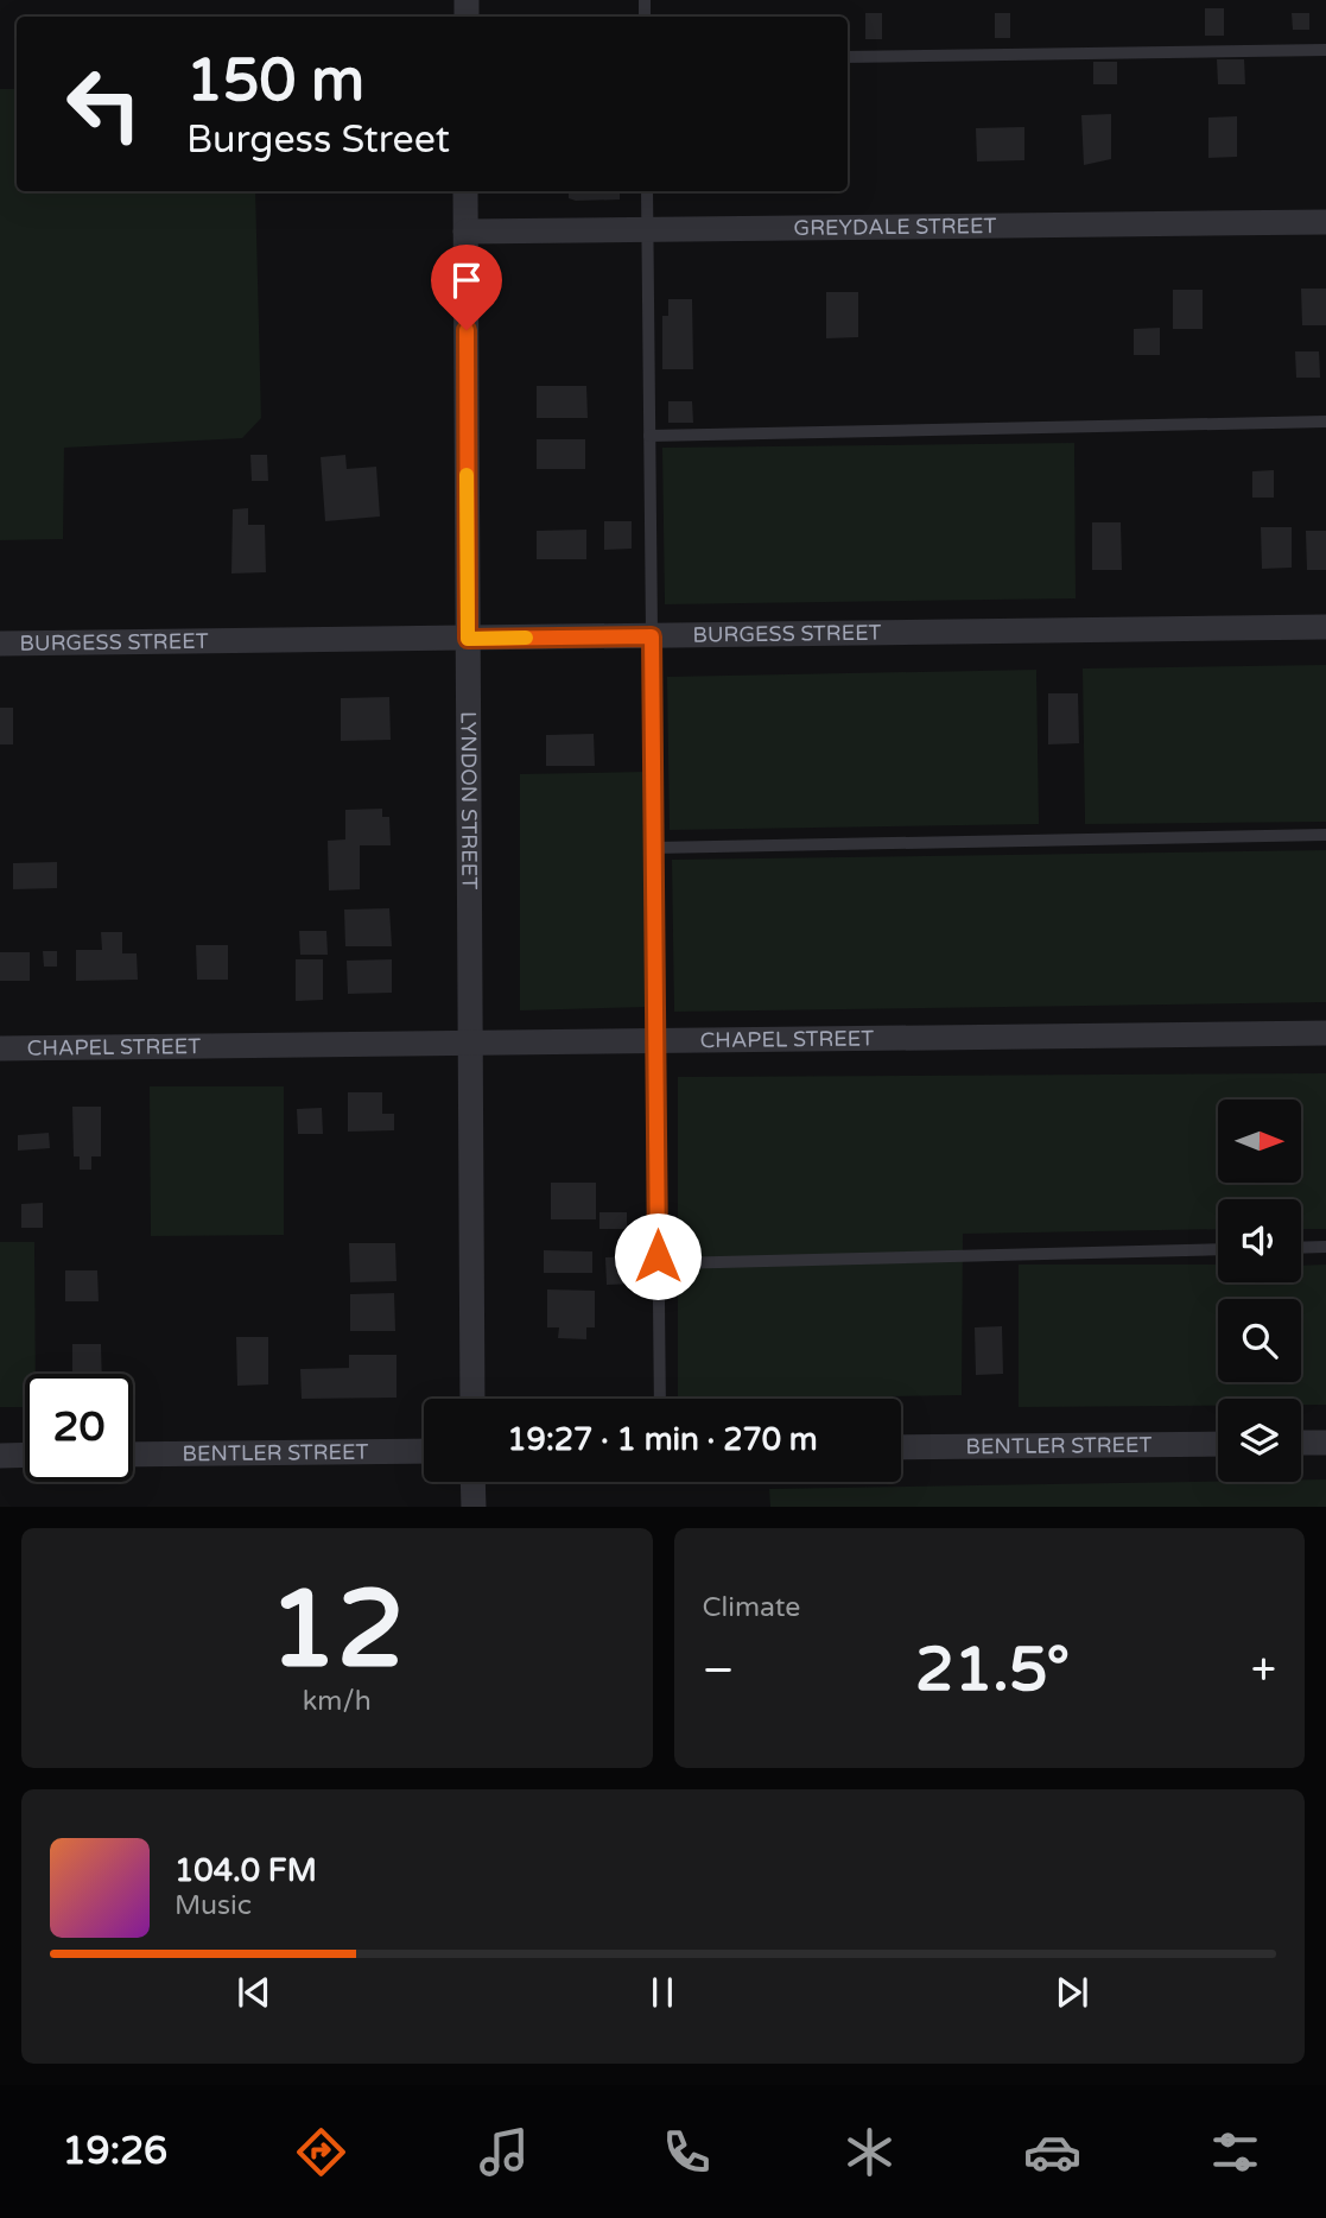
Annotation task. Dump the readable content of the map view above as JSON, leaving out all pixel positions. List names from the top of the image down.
{
  "streets": {
    "street": [
      "GREYDALE STREET",
      "BURGESS STREET",
      "LYNDON STREET",
      "CHAPEL STREET",
      "BENTLER STREET"
    ]
  },
  "crossings": [
    ["GREYDALE STREET", "LYNDON STREET"],
    ["BURGESS STREET", "LYNDON STREET"],
    ["LYNDON STREET", "CHAPEL STREET"]
  ],
  "north": "right",
  "page": {
    "turn": ["150 m", "Burgess Street"],
    "limit": "20",
    "trip": "19:27 · 1 min · 270 m",
    "tile": [
      ["12", "km/h"],
      "Climate"
    ],
    "heat": ["−", "21.5°", "+"],
    "song": ["104.0 FM", "Music"],
    "tabs": "19:26"
  }
}
